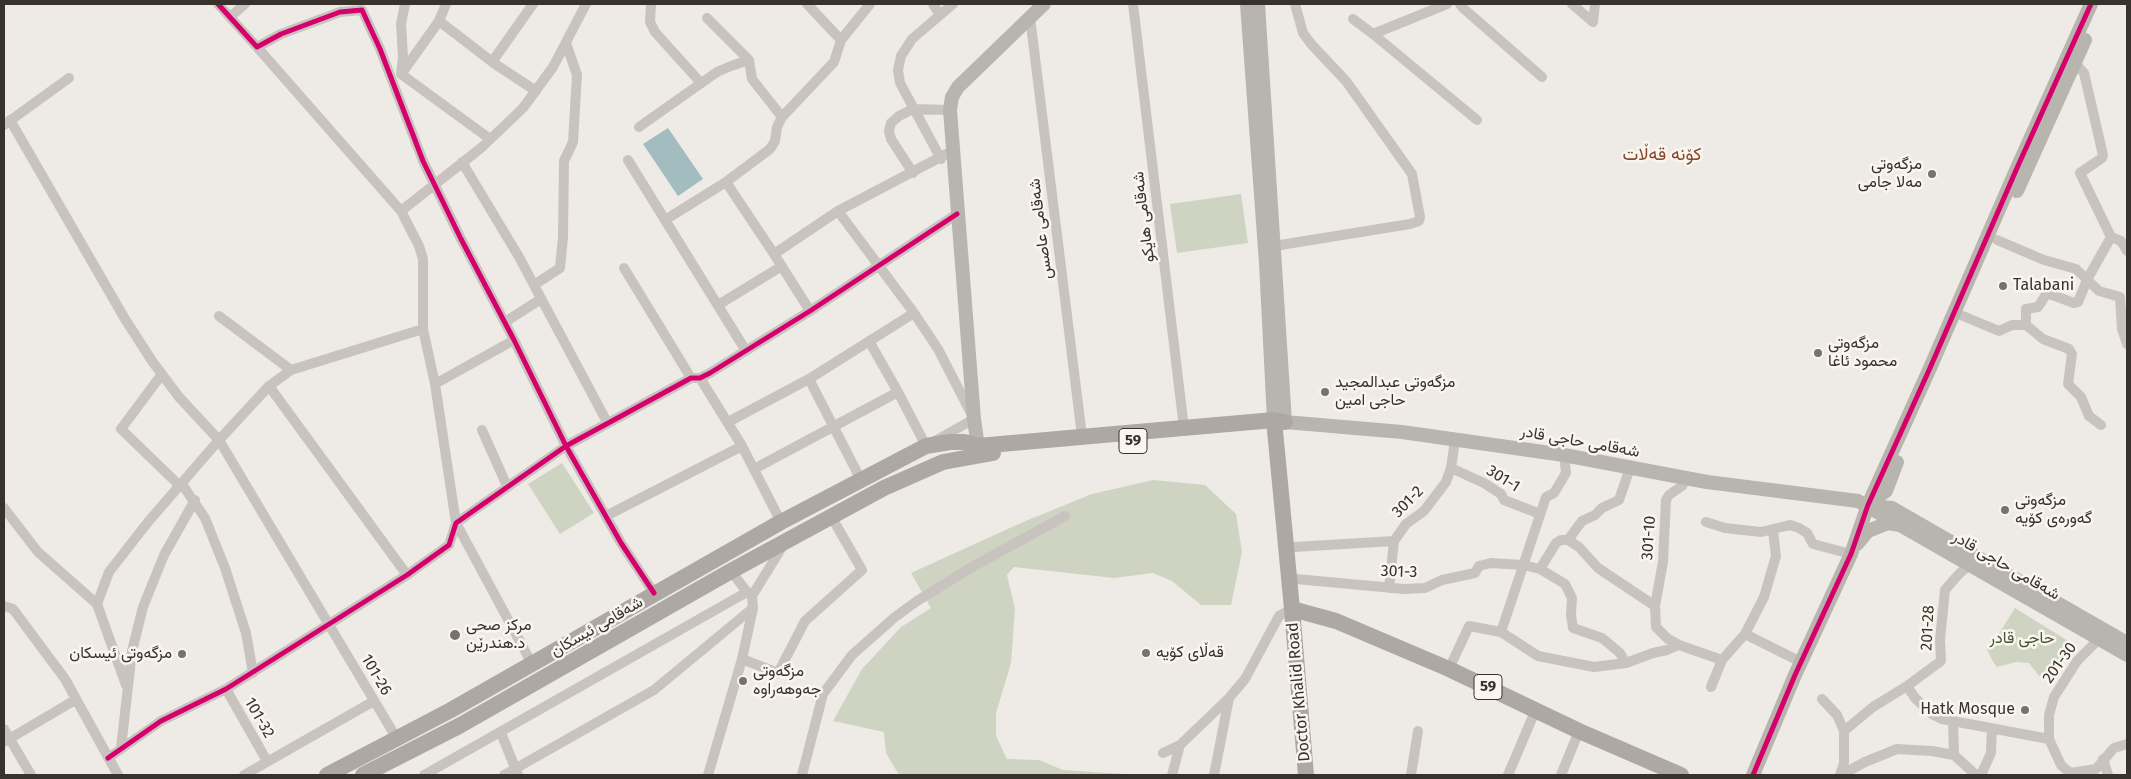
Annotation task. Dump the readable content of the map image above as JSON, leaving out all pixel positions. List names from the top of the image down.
{
  "streets": {
    "main road": [
      "59",
      "شەقامی حاجی قادر",
      "شەقامی ئیسکان",
      "Doctor Khalid Road"
    ],
    "street": [
      "شه‌قامی هایكو",
      "شه‌قامی عاصس",
      "301-1",
      "301-2",
      "301-10",
      "301-3",
      "201-28",
      "201-30",
      "101-26",
      "101-32"
    ]
  },
  "crossings": [
    ["شه‌قامی هایكو", "59"],
    ["شه‌قامی عاصس", "59"],
    ["59", "شەقامی حاجی قادر"],
    ["59", "شەقامی ئیسکان"],
    ["59", "Doctor Khalid Road"],
    ["شەقامی حاجی قادر", "301-2"],
    ["شەقامی حاجی قادر", "301-10"],
    ["شەقامی حاجی قادر", "201-28"],
    ["شەقامی حاجی قادر", "201-30"],
    ["301-1", "301-2"],
    ["301-2", "301-3"],
    ["شەقامی ئیسکان", "101-26"]
  ],
  "districts": ["کۆنە قەڵات"],
  "parks": ["حاجی قادر"],
  "places": [
    "مزگه‌وتی مه‌لا جامی",
    "Talabani",
    "مزگه‌وتی محمود ئاغا",
    "مزگه‌وتی عبدالمجید حاجی امین",
    "مزگه‌وتی گه‌وره‌ی كۆیه",
    "مرکز صحی د.هندرێن",
    "قەڵای کۆیە",
    "مزگەوتی ئیسکان",
    "مزگه‌وتی جه‌وهه‌راوه",
    "Hatk Mosque"
  ]
}
